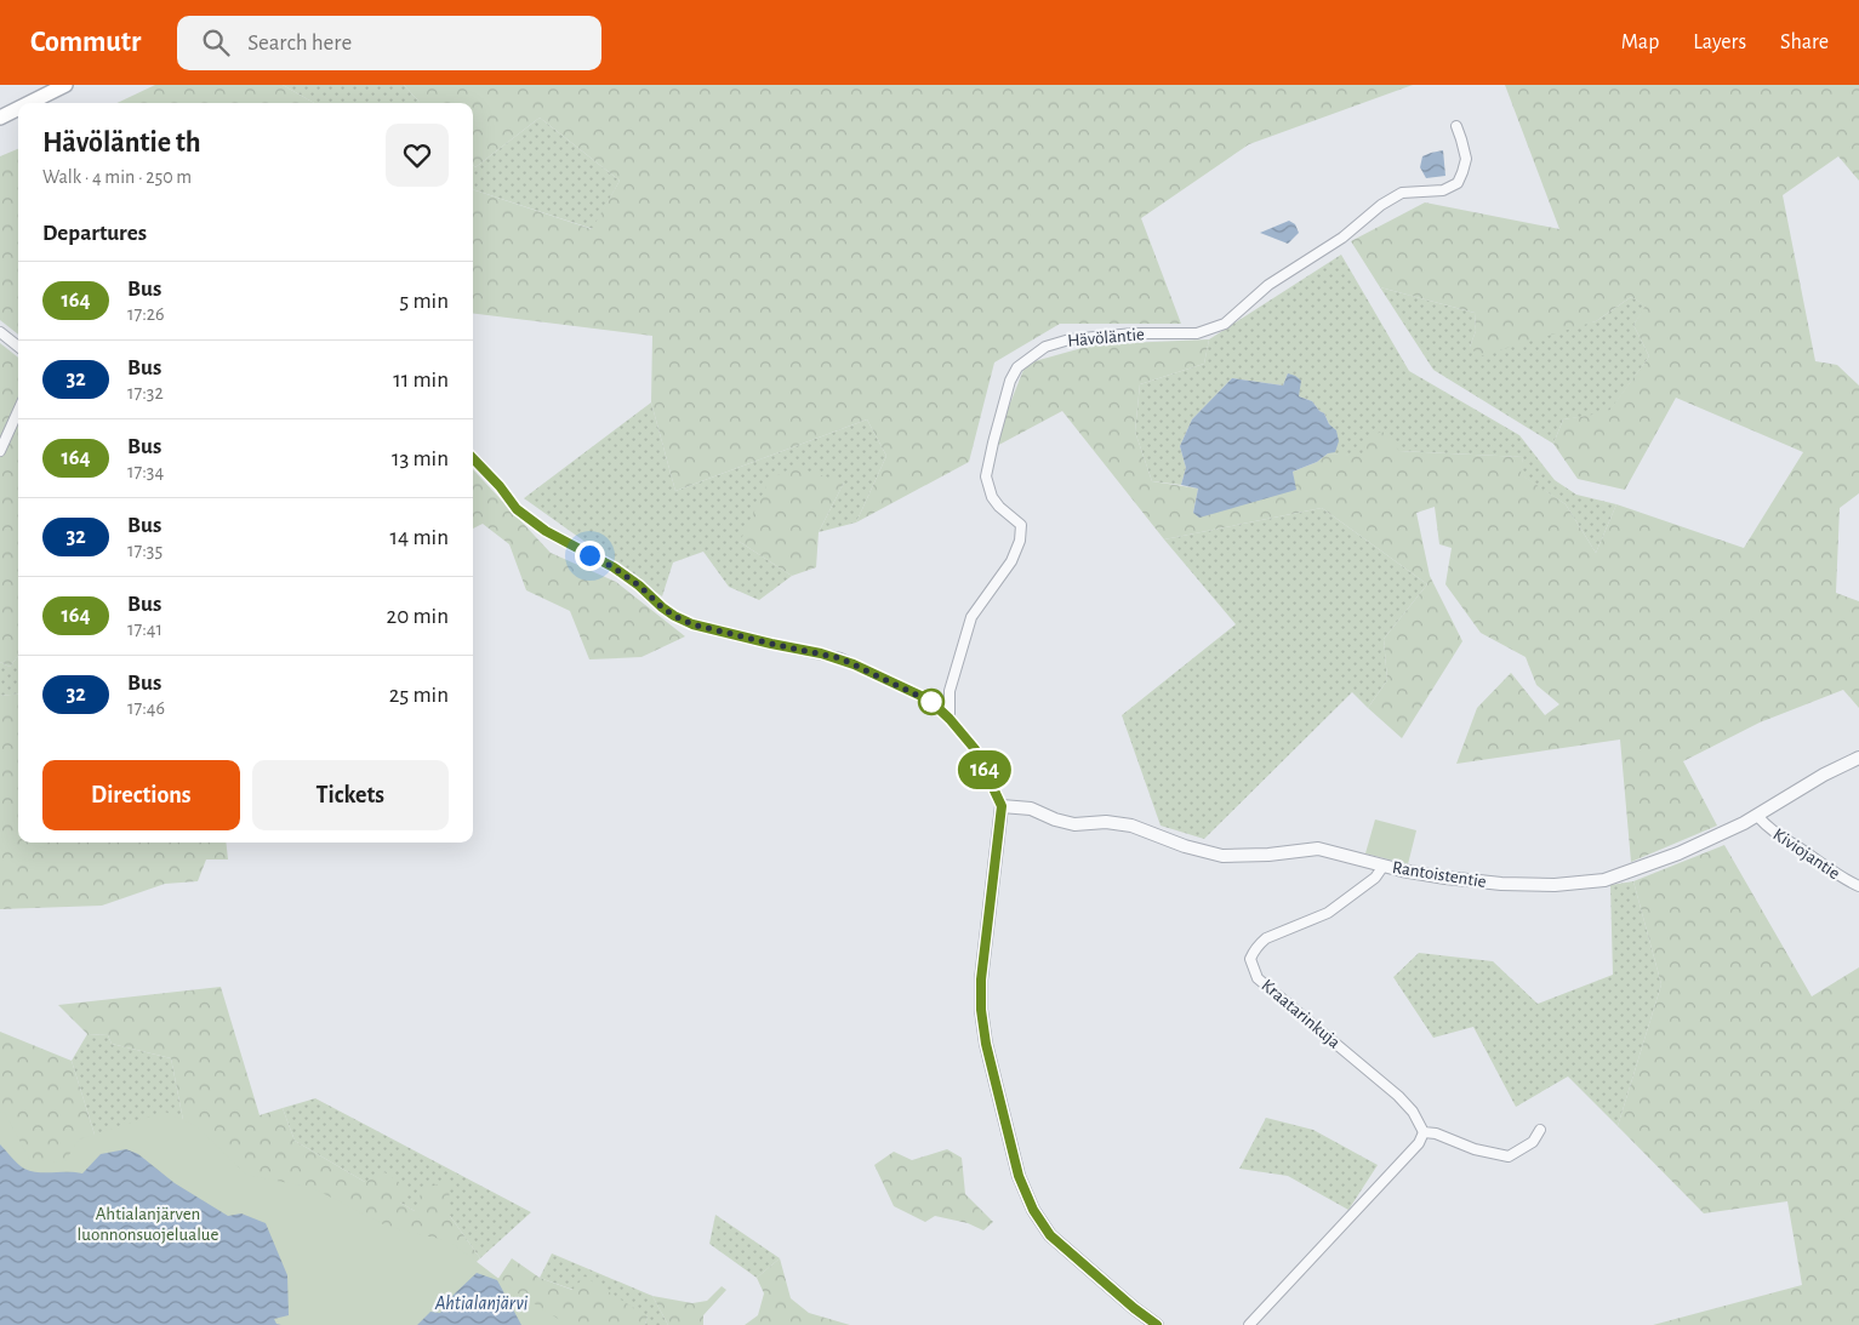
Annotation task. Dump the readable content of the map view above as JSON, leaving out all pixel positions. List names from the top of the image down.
{
  "streets": {
    "street": [
      "Hävöläntie",
      "Kiviojantie",
      "Rantoistentie",
      "Kraatarinkuja"
    ]
  },
  "crossings": [
    ["Kiviojantie", "Rantoistentie"],
    ["Rantoistentie", "Kraatarinkuja"]
  ],
  "water": ["Ahtialanjärvi"],
  "parks": ["Ahtialanjärven luonnonsuojelualue"],
  "lines": ["bus line 164"],
  "page": {
    "header": "Commutr",
    "search": "Search here",
    "nav": ["Map", "Layers", "Share"],
    "on_map": "164",
    "heading": [
      ["Hävöläntie th", "Walk · 4 min · 250 m"],
      "Departures"
    ],
    "list": [
      {
        "mark": "164",
        "name": "Bus",
        "note": "17:26",
        "value": "5 min"
      },
      {
        "mark": "32",
        "name": "Bus",
        "note": "17:32",
        "value": "11 min"
      },
      {
        "mark": "164",
        "name": "Bus",
        "note": "17:34",
        "value": "13 min"
      },
      {
        "mark": "32",
        "name": "Bus",
        "note": "17:35",
        "value": "14 min"
      },
      {
        "mark": "164",
        "name": "Bus",
        "note": "17:41",
        "value": "20 min"
      },
      {
        "mark": "32",
        "name": "Bus",
        "note": "17:46",
        "value": "25 min"
      }
    ],
    "buttons": ["Directions", "Tickets"]
  }
}
